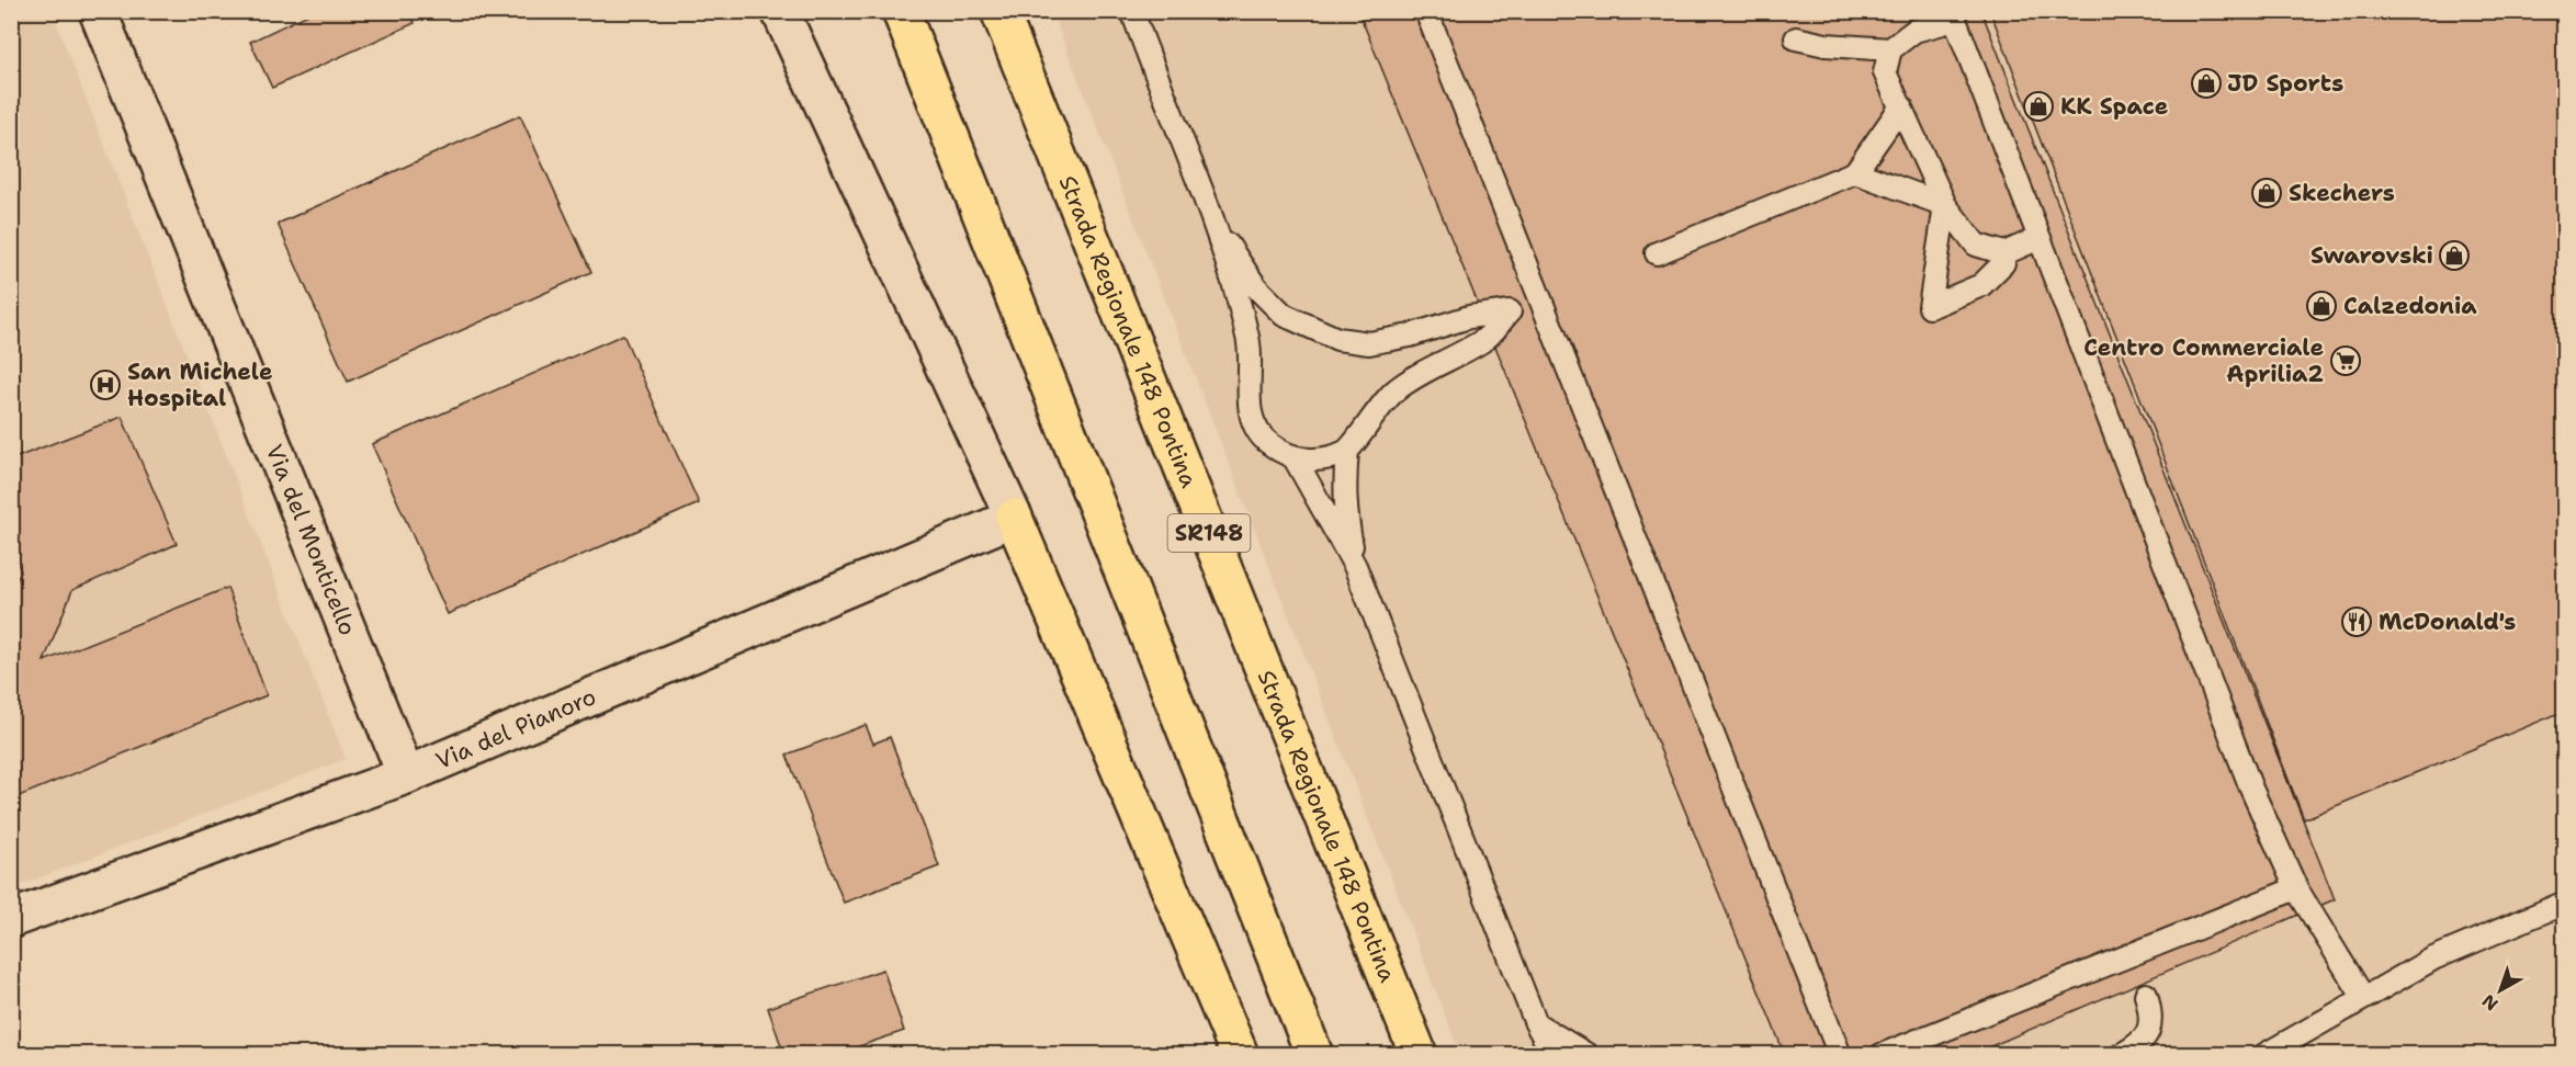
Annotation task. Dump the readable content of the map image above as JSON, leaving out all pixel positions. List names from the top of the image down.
{
  "streets": {
    "highway": ["Strada Regionale 148 Pontina", "SR148"],
    "street": ["Via del Monticello", "Via del Pianoro"]
  },
  "crossings": [
    ["Via del Monticello", "Via del Pianoro"]
  ],
  "places": {
    "shop": [
      "JD Sports",
      "KK Space",
      "Skechers",
      "Swarovski",
      "Calzedonia"
    ],
    "supermarket": ["Centro Commerciale Aprilia2"],
    "hospital": ["San Michele Hospital"],
    "restaurant": ["McDonald's"]
  },
  "north": "bottom left"
}
